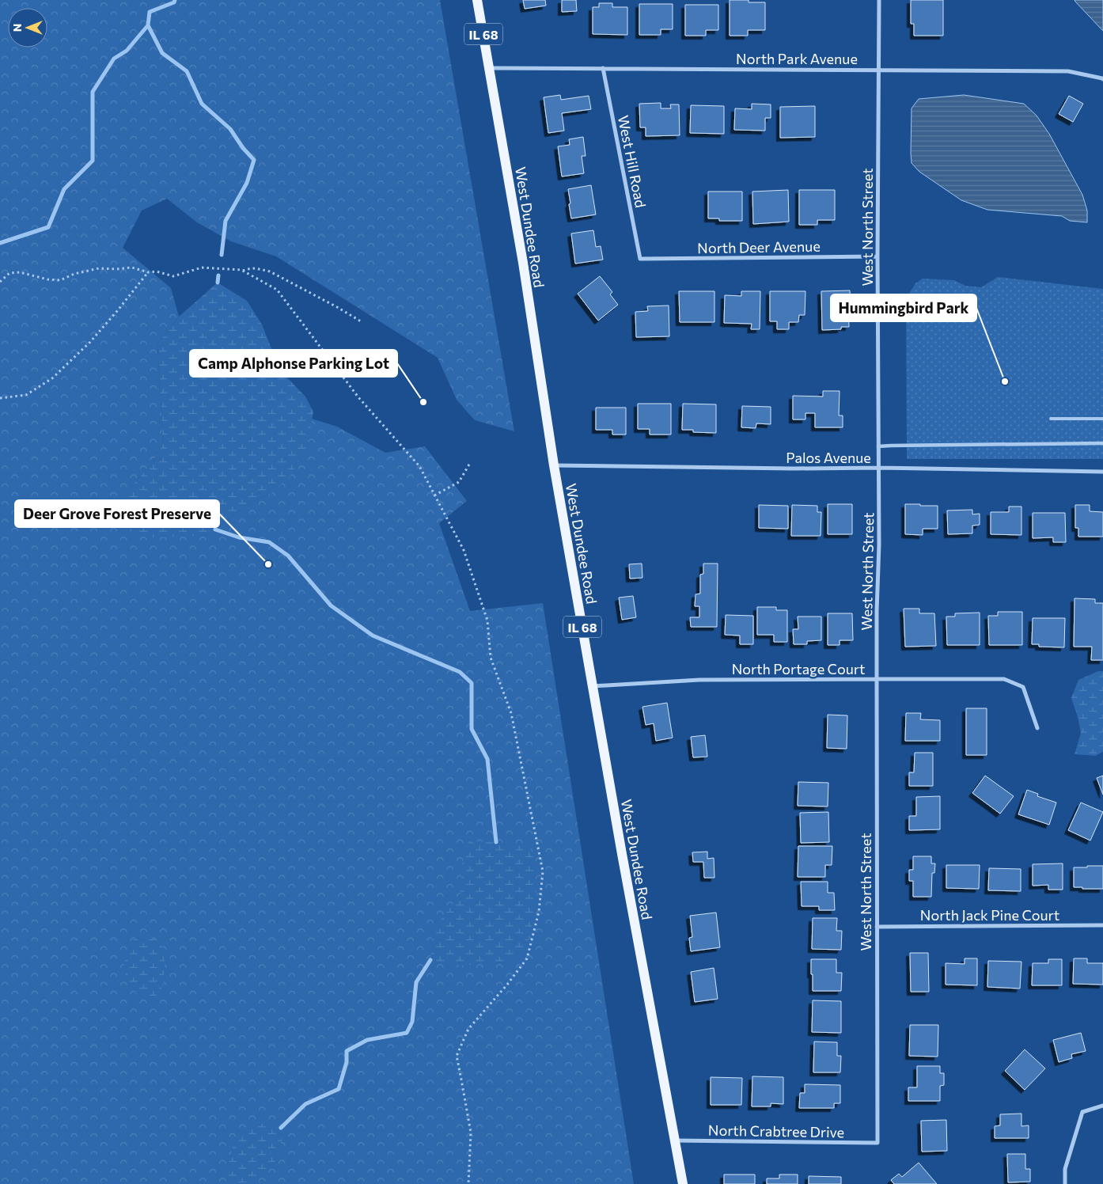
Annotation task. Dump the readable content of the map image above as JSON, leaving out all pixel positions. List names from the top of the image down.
{
  "streets": {
    "main road": ["IL 68", "West Dundee Road"],
    "street": [
      "North Park Avenue",
      "West Hill Road",
      "West North Street",
      "North Deer Avenue",
      "Palos Avenue",
      "North Portage Court",
      "North Jack Pine Court",
      "North Crabtree Drive"
    ]
  },
  "crossings": [
    ["North Park Avenue", "West Hill Road"],
    ["North Park Avenue", "West Dundee Road"],
    ["North Park Avenue", "West North Street"],
    ["West Hill Road", "North Deer Avenue"],
    ["West Dundee Road", "Palos Avenue"],
    ["West Dundee Road", "North Portage Court"],
    ["West Dundee Road", "North Crabtree Drive"],
    ["West North Street", "North Deer Avenue"],
    ["West North Street", "Palos Avenue"],
    ["West North Street", "North Portage Court"],
    ["West North Street", "North Jack Pine Court"],
    ["West North Street", "North Crabtree Drive"]
  ],
  "places": ["Hummingbird Park", "Camp Alphonse Parking Lot", "Deer Grove Forest Preserve"],
  "north": "left"
}
